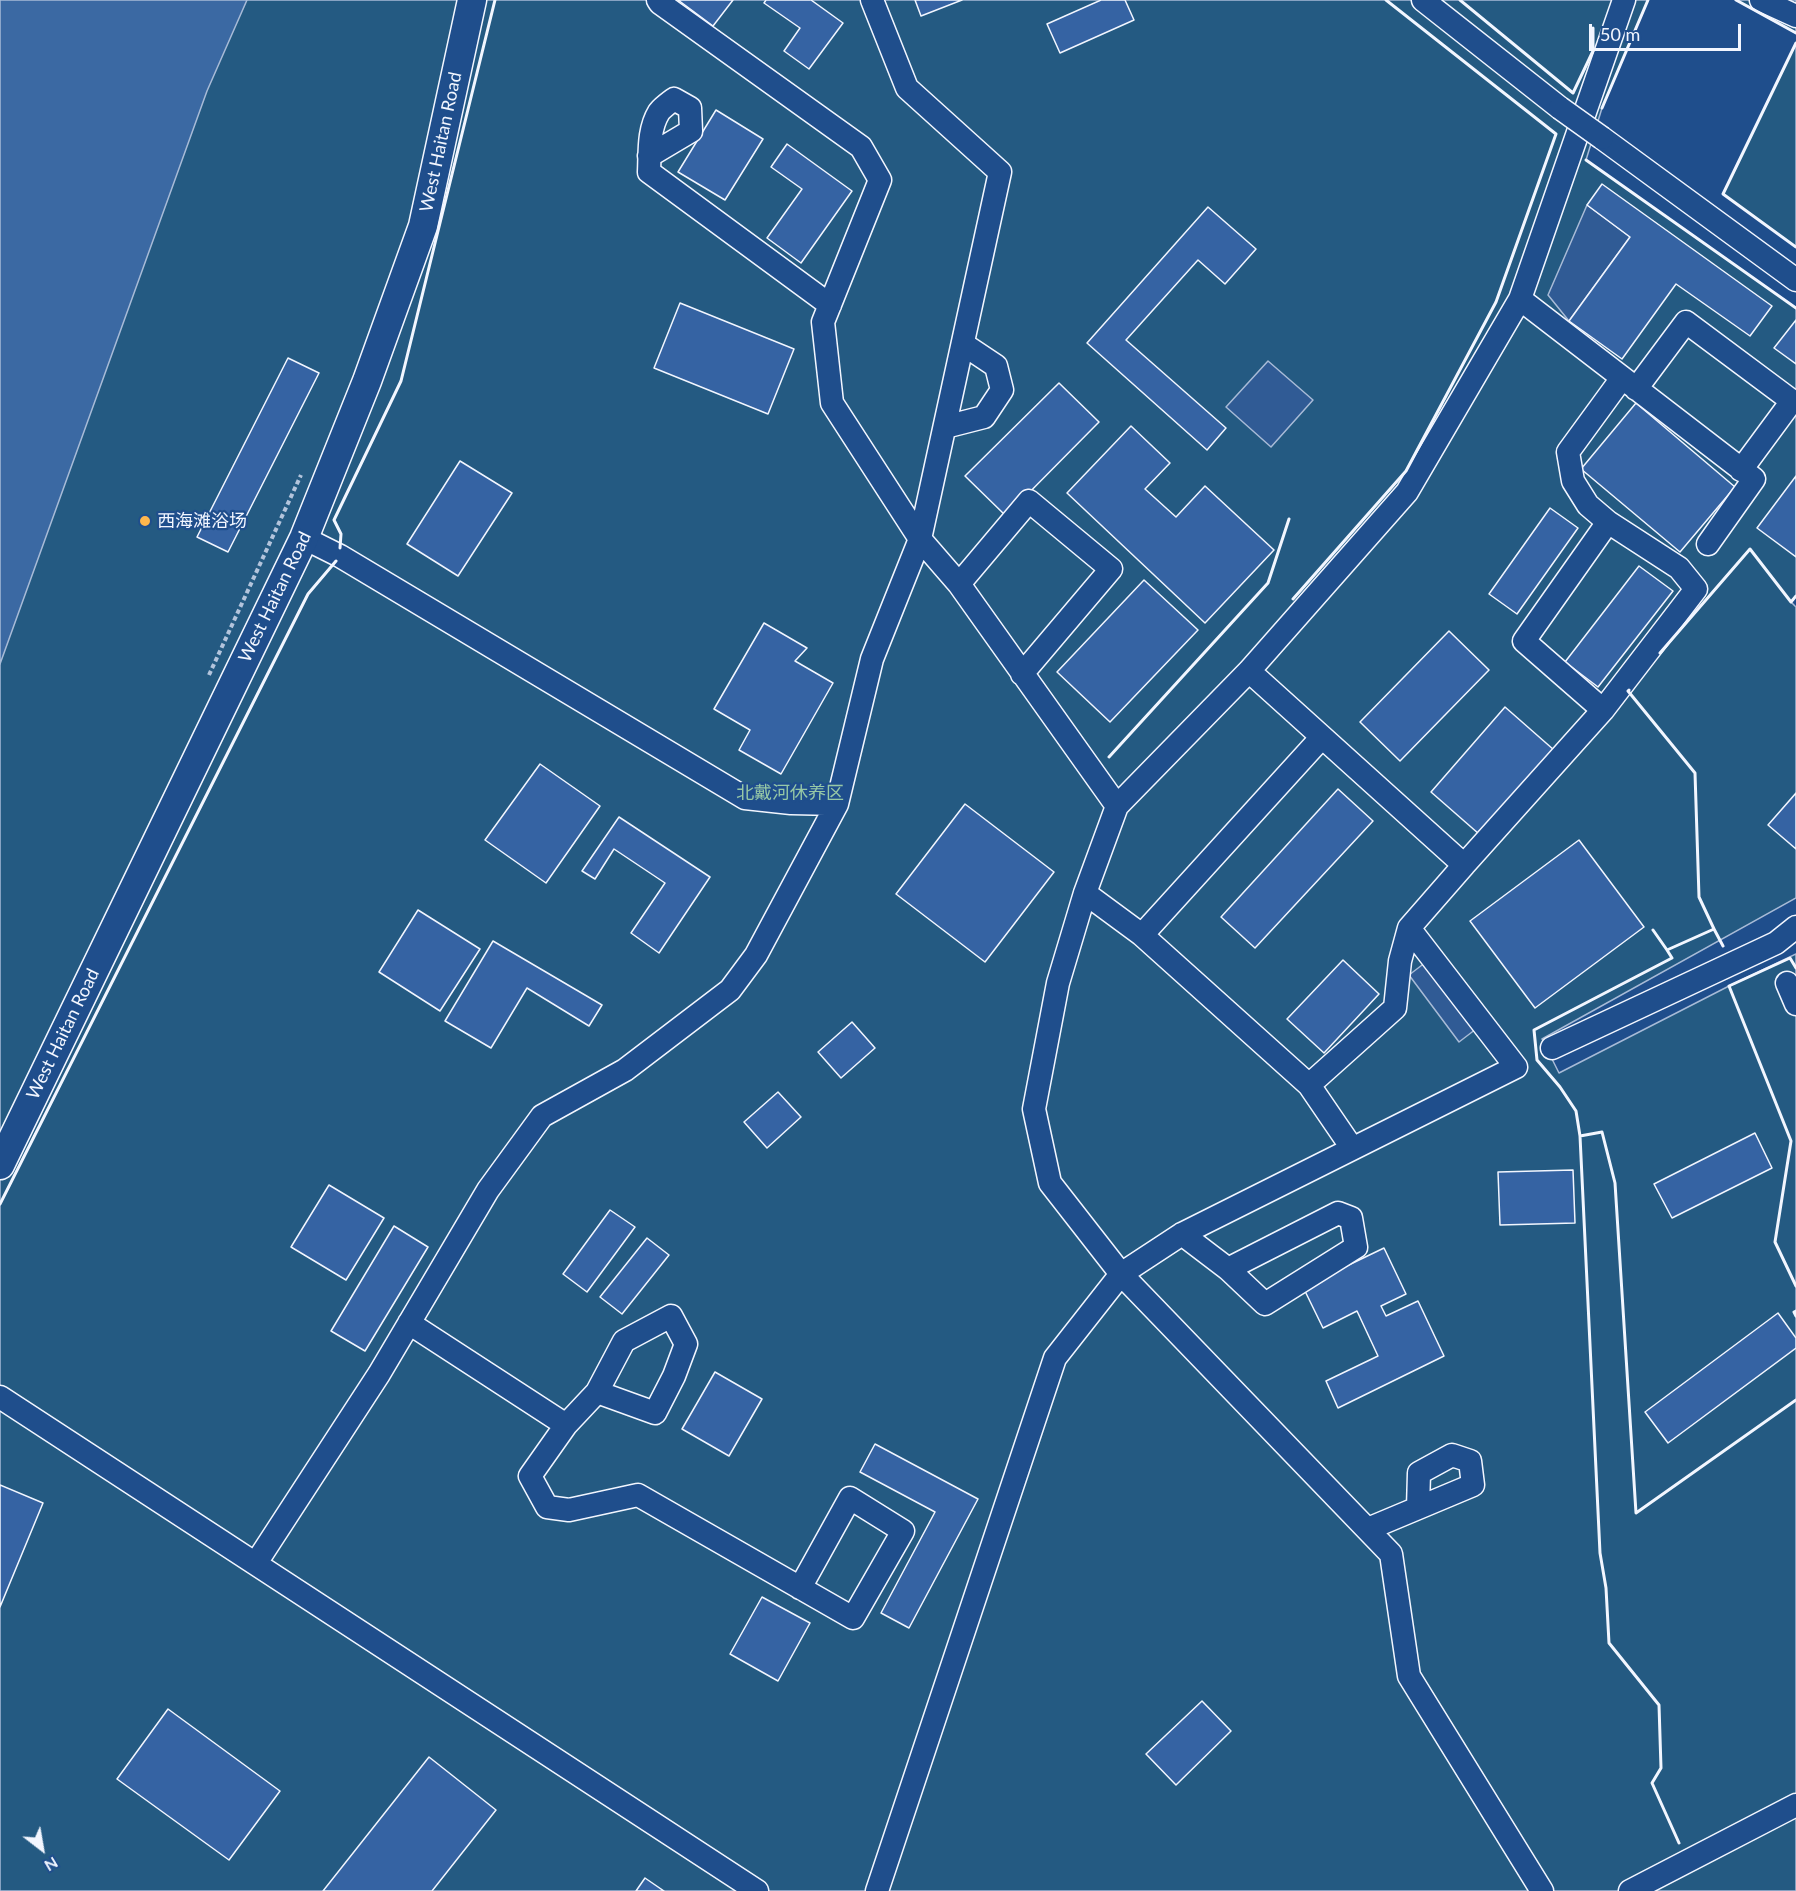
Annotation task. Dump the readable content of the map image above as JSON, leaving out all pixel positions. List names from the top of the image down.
{
  "streets": {
    "main road": ["West Haitan Road"]
  },
  "parks": ["北戴河休养区"],
  "places": ["西海滩浴场"],
  "scale_bar": "50 m",
  "north": "bottom right"
}
